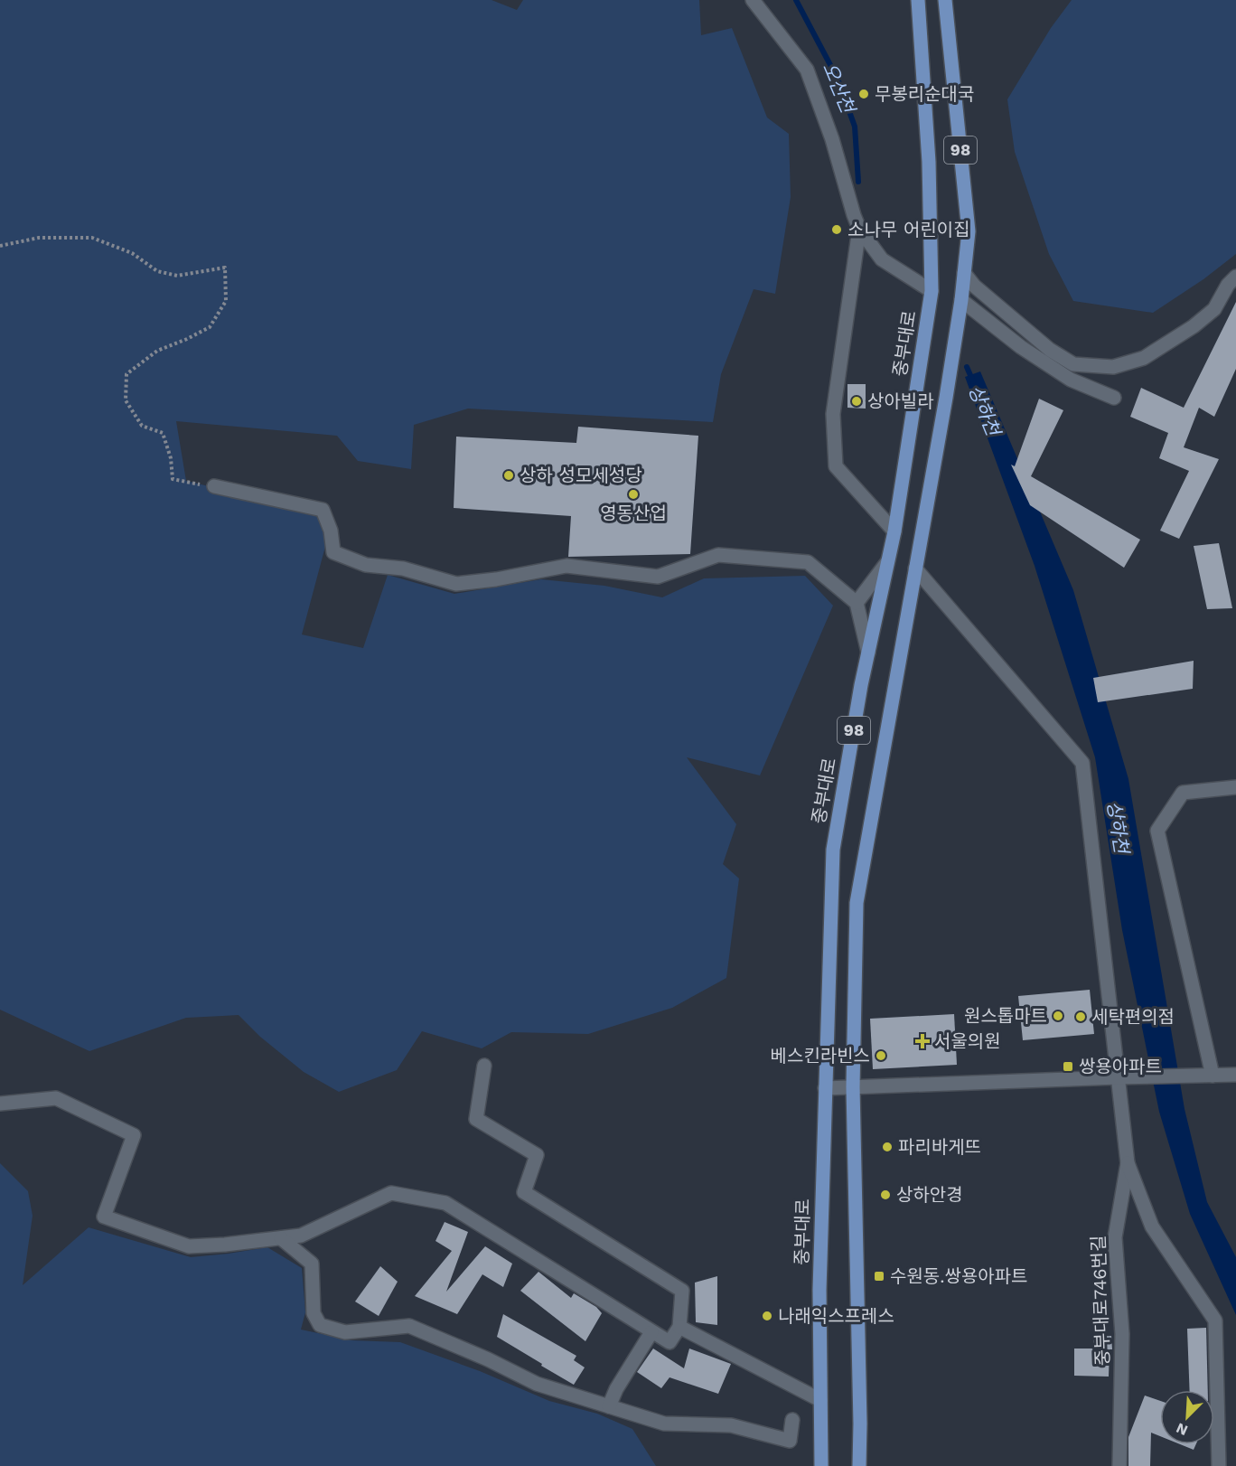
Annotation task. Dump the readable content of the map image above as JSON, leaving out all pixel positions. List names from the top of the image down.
{
  "streets": {
    "main road": ["98", "중부대로"],
    "street": ["중부대로746번길"]
  },
  "water": ["오산천", "상하천"],
  "places": {
    "other": [
      "무봉리순대국",
      "소나무 어린이집",
      "상아빌라",
      "상하 성모세성당",
      "영동산업",
      "원스톱마트",
      "세탁편의점",
      "베스킨라빈스",
      "파리바게뜨",
      "상하안경",
      "나래익스프레스"
    ],
    "health": ["서울의원"],
    "transit": ["쌍용아파트", "수원동.쌍용아파트"]
  },
  "north": "bottom left"
}
